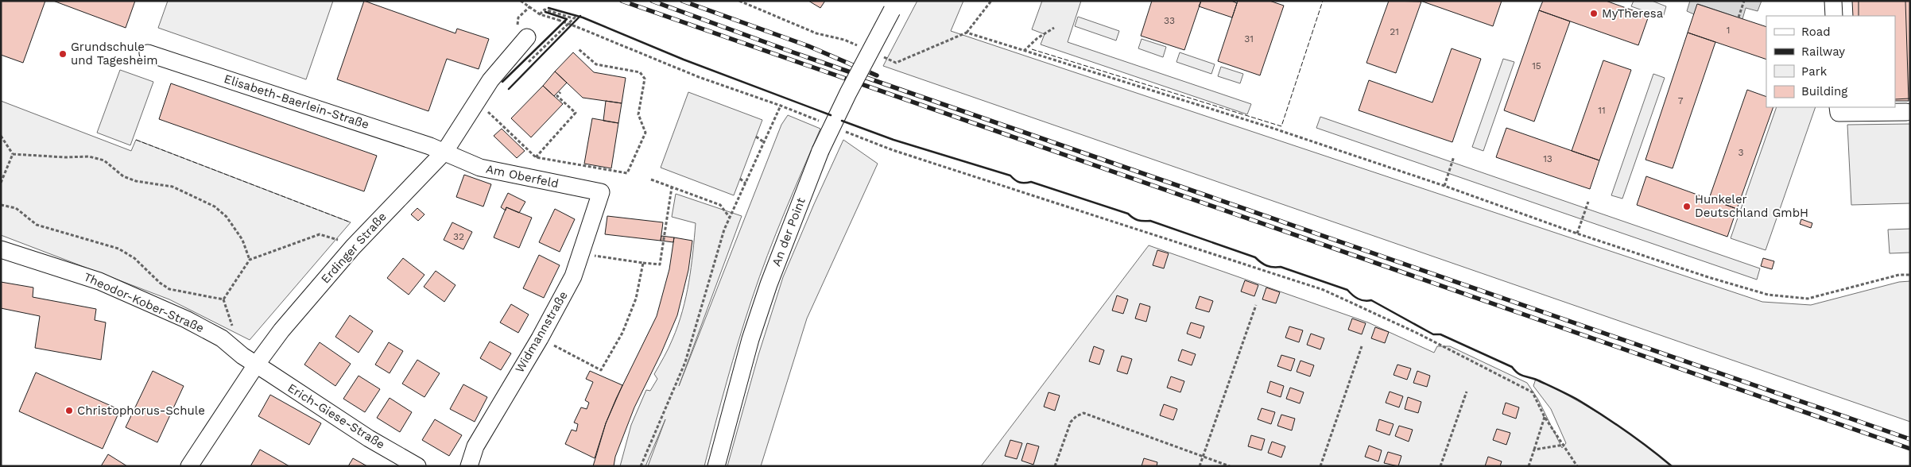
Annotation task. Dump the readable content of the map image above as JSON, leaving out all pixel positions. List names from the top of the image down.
{
  "streets": {
    "street": [
      "Elisabeth-Baerlein-Straße",
      "Am Oberfeld",
      "An der Point",
      "Erdinger Straße",
      "Theodor-Kober-Straße",
      "Widmannstraße",
      "Erich-Giese-Straße"
    ]
  },
  "crossings": [
    ["Elisabeth-Baerlein-Straße", "Am Oberfeld"],
    ["Elisabeth-Baerlein-Straße", "Erdinger Straße"],
    ["Am Oberfeld", "Erdinger Straße"],
    ["Am Oberfeld", "Widmannstraße"],
    ["Erdinger Straße", "Theodor-Kober-Straße"],
    ["Erdinger Straße", "Erich-Giese-Straße"],
    ["Theodor-Kober-Straße", "Erich-Giese-Straße"]
  ],
  "places": [
    "MyTheresa",
    "Grundschule und Tagesheim",
    "Hunkeler Deutschland GmbH",
    "Christophorus-Schule"
  ],
  "house_numbers": [
    "33",
    "1",
    "21",
    "31",
    "15",
    "7",
    "11",
    "3",
    "13",
    "32"
  ],
  "legend": [
    "Road",
    "Railway",
    "Park",
    "Building"
  ]
}
